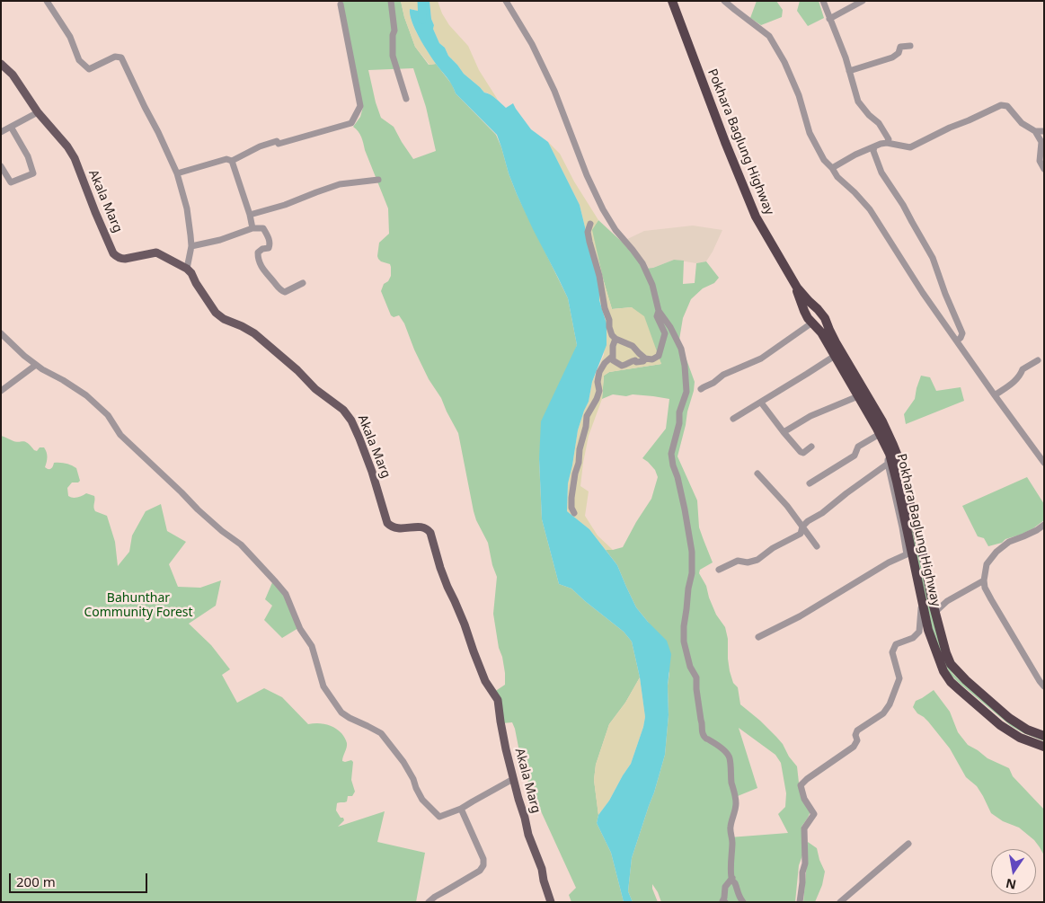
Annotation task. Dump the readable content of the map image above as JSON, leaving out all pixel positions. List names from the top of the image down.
{
  "streets": {
    "highway": ["Pokhara Baglung Highway"],
    "main road": ["Akala Marg"]
  },
  "parks": ["Bahunthar Community Forest"],
  "scale_bar": "200 m",
  "north": "bottom"
}
